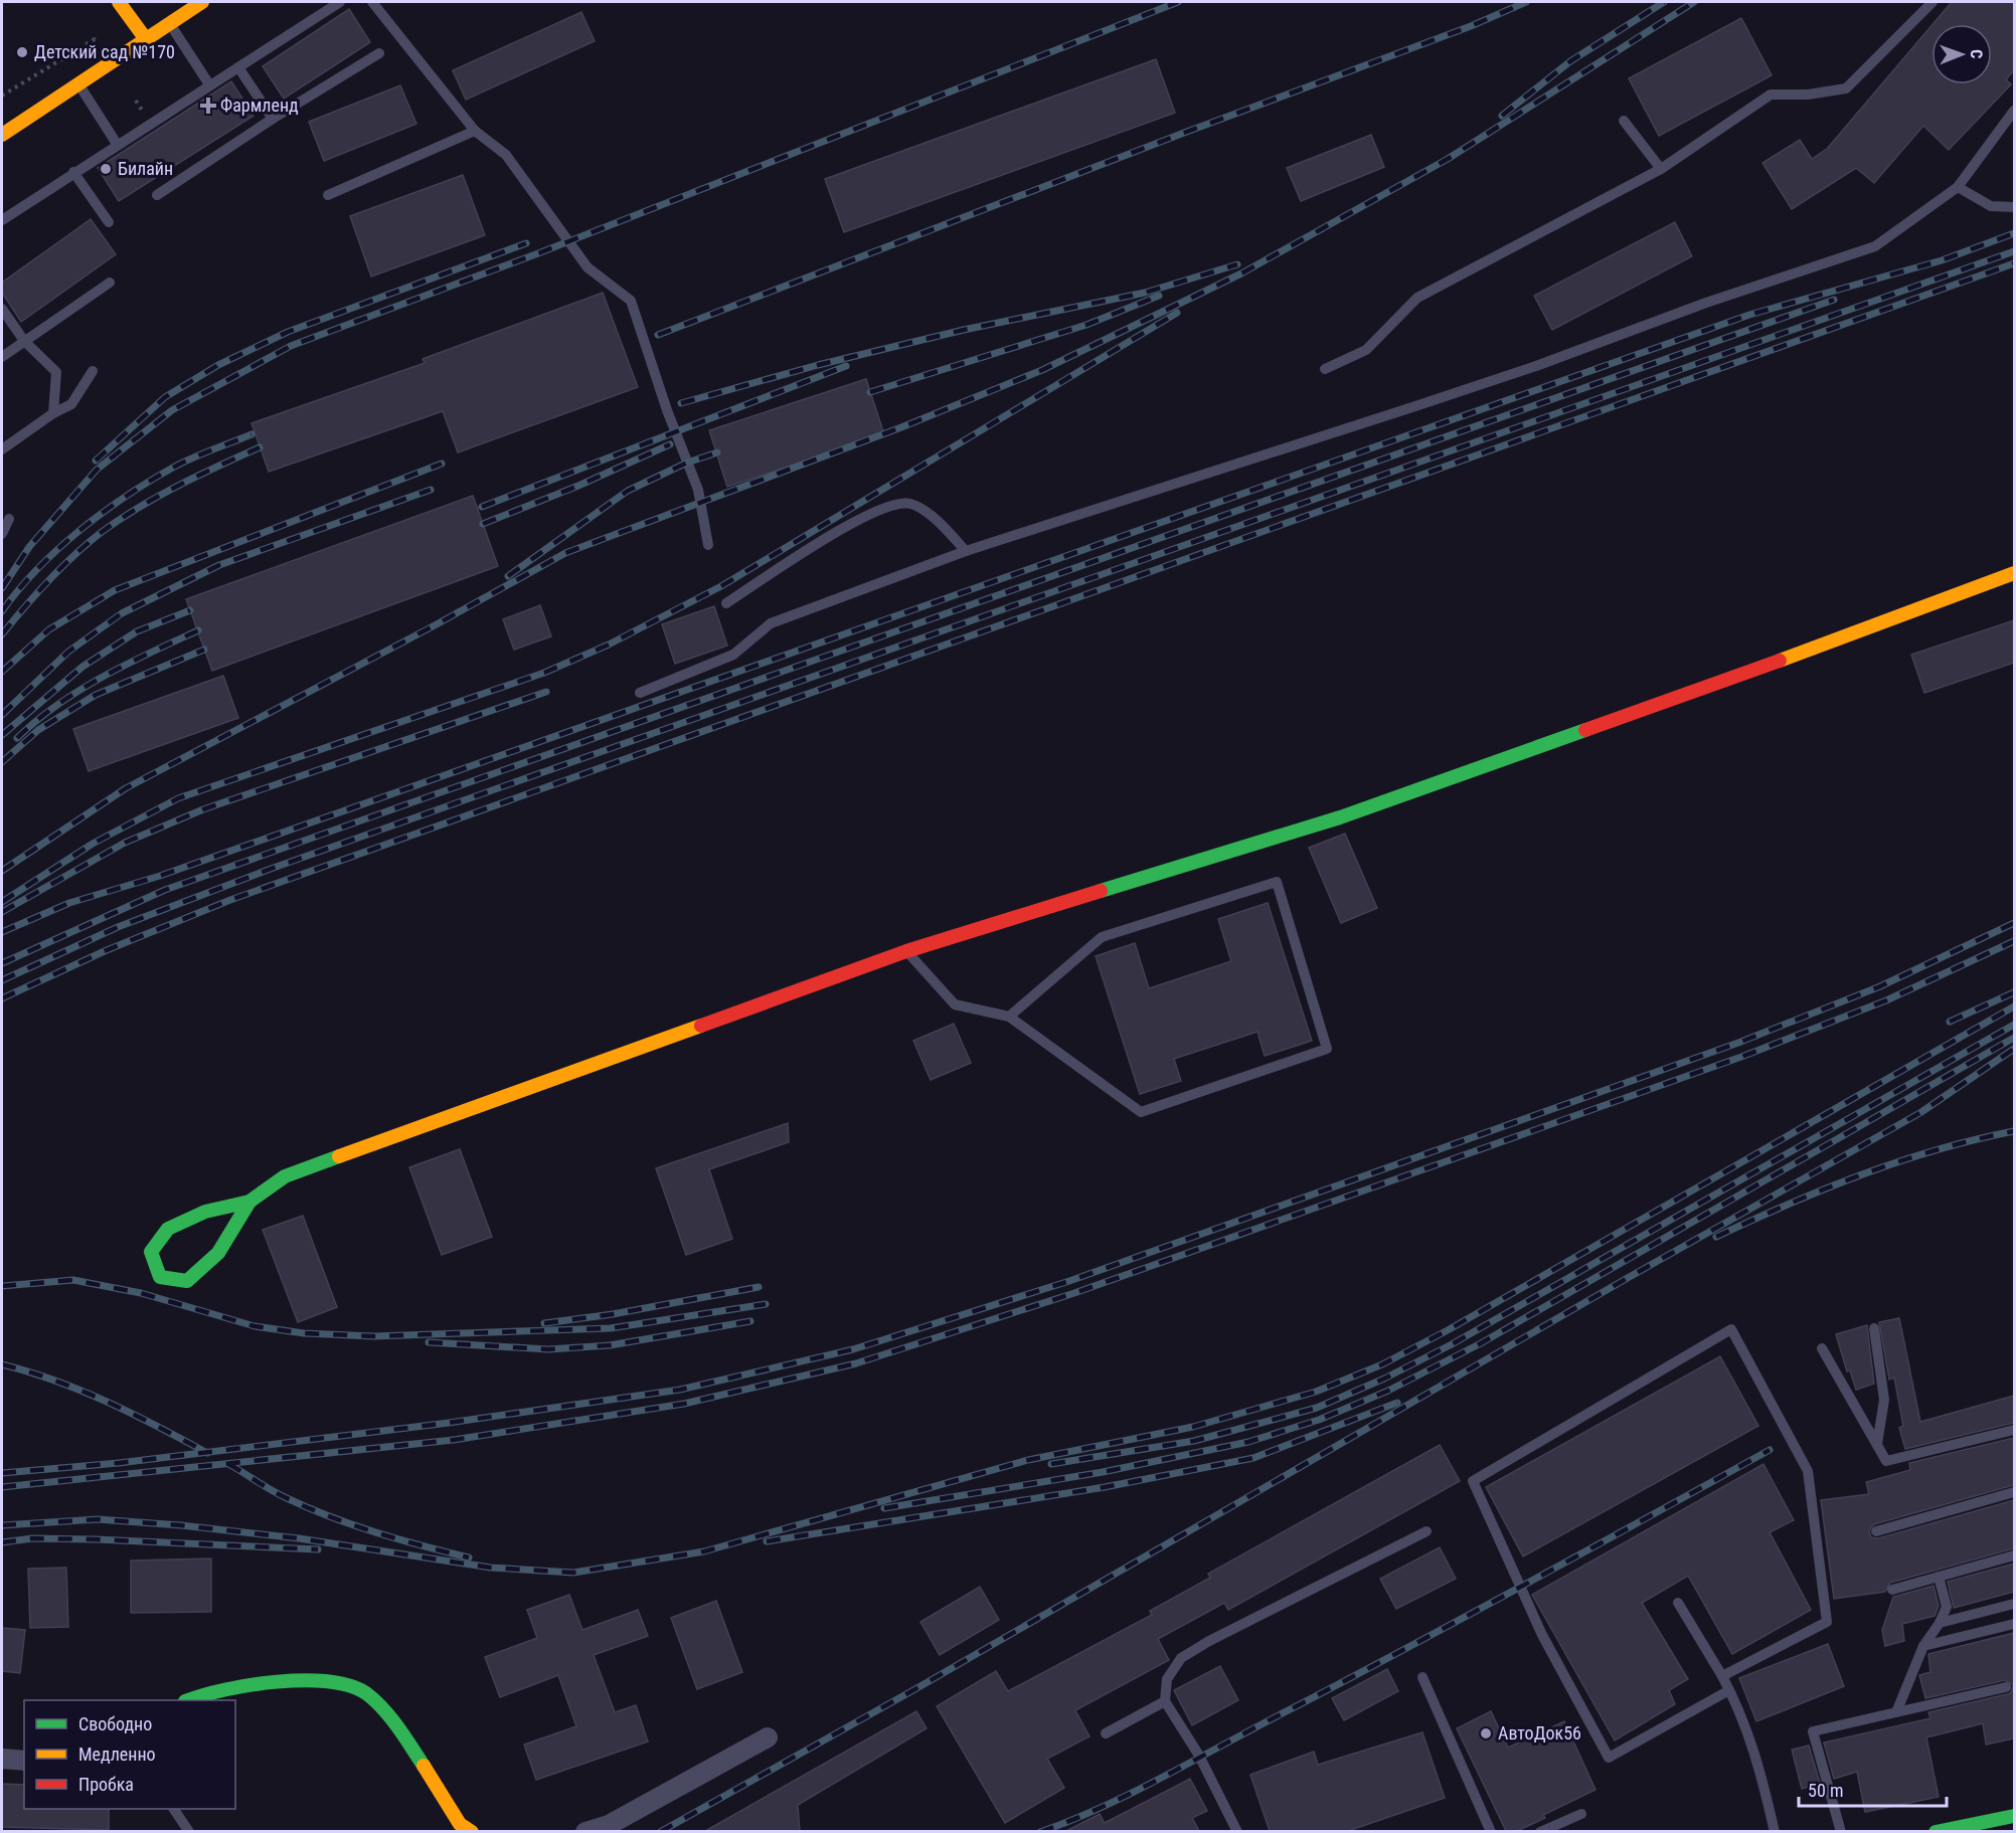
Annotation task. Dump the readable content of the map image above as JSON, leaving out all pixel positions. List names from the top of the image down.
{
  "places": {
    "other": ["Детский сад №170", "Билайн", "АвтоДок56"],
    "health": ["Фармленд"]
  },
  "legend": ["Свободно", "Медленно", "Пробка"],
  "scale_bar": "50 m",
  "north": "right"
}
